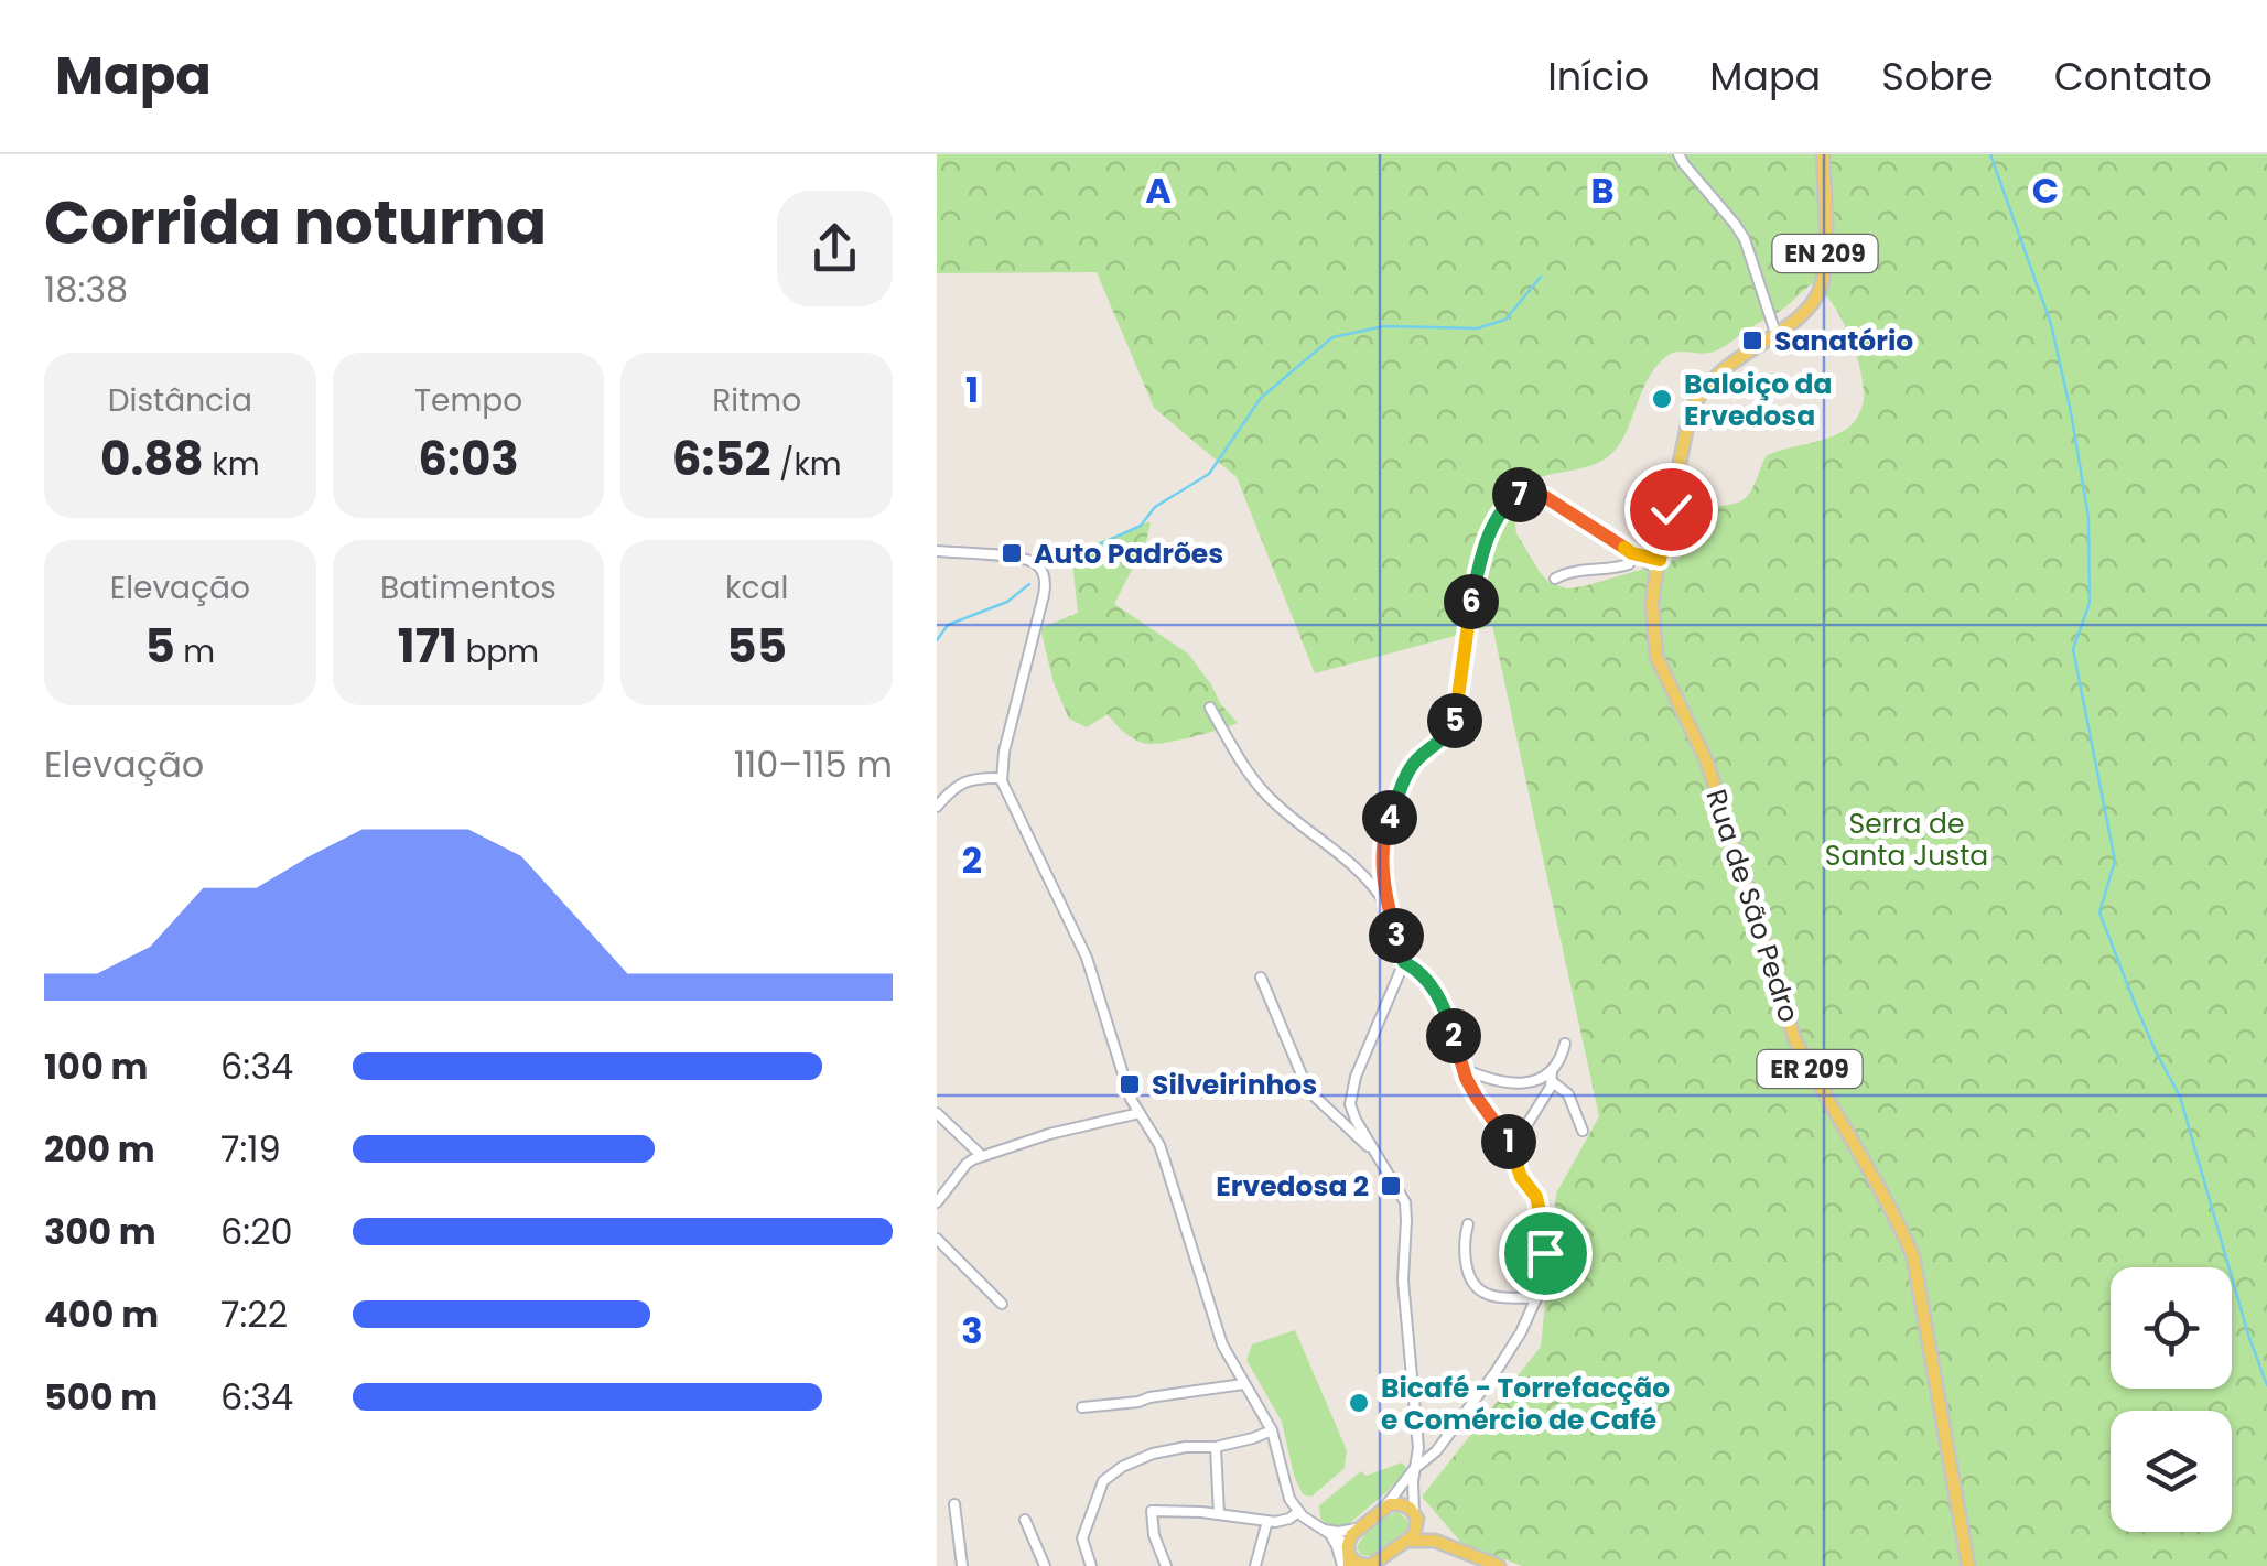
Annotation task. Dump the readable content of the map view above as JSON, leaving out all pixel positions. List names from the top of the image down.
{
  "streets": {
    "main road": ["EN 209", "Rua de São Pedro", "ER 209"]
  },
  "crossings": [
    ["EN 209", "Rua de São Pedro"]
  ],
  "parks": ["Serra de Santa Justa"],
  "places": {
    "transit": [
      "Sanatório",
      "Auto Padrões",
      "Silveirinhos",
      "Ervedosa 2"
    ],
    "other": ["Baloiço da Ervedosa", "Bicafé - Torrefacção e Comércio de Café"]
  },
  "page": {
    "header": "Mapa",
    "nav": [
      "Início",
      "Mapa",
      "Sobre",
      "Contato"
    ],
    "heading": ["Corrida noturna", "18:38"],
    "stats": [
      ["Distância", "0.88 km"],
      ["Tempo", "6:03"],
      ["Ritmo", "6:52 /km"],
      ["Elevação", "5 m"],
      ["Batimentos", "171 bpm"],
      ["kcal", "55"]
    ],
    "pins": [
      "7",
      "6",
      "5",
      "4",
      "3",
      "2",
      "1"
    ],
    "chart": ["Elevação", "110–115 m"],
    "list": [
      {
        "name": "100 m",
        "note": "6:34"
      },
      {
        "name": "200 m",
        "note": "7:19"
      },
      {
        "name": "300 m",
        "note": "6:20"
      },
      {
        "name": "400 m",
        "note": "7:22"
      },
      {
        "name": "500 m",
        "note": "6:34"
      }
    ]
  },
  "grid": {
    "columns": ["A", "B", "C"],
    "rows": ["1", "2", "3"]
  }
}
